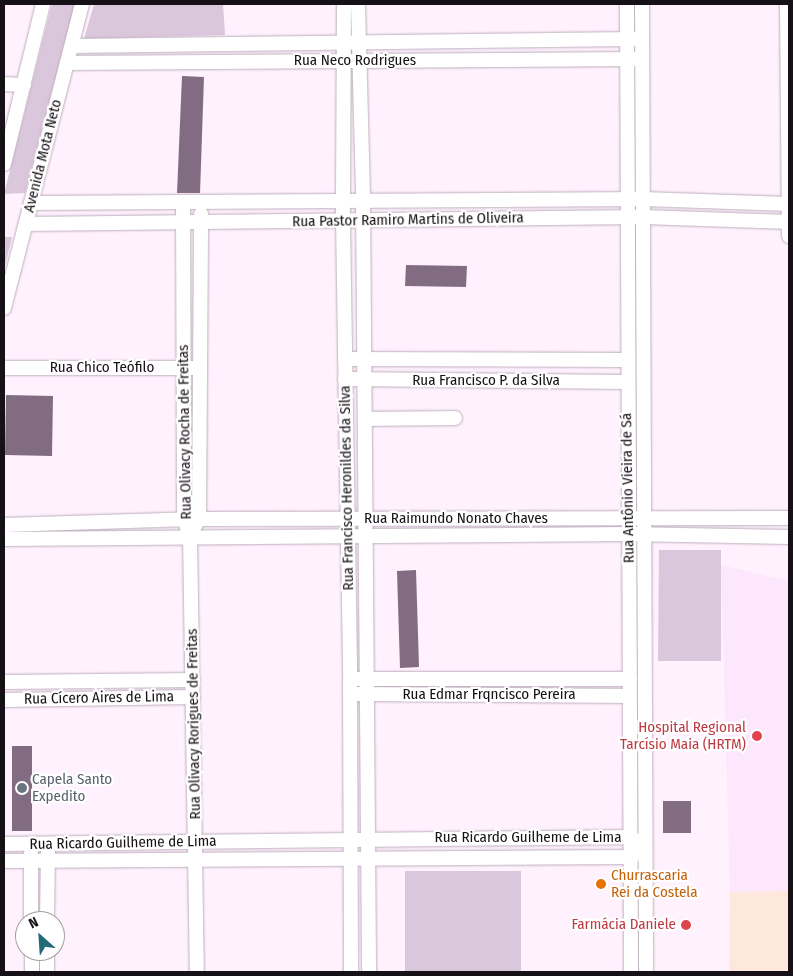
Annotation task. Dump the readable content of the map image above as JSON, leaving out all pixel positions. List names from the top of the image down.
{
  "streets": {
    "street": [
      "Rua Neco Rodrigues",
      "Avenida Mota Neto",
      "Rua Pastor Ramiro Martins de Oliveira",
      "Rua Chico Teófilo",
      "Rua Francisco P. da Silva",
      "Rua Olivacy Rocha de Freitas",
      "Rua Francisco Heronildes da Silva",
      "Rua Antônio Vieira de Sá",
      "Rua Raimundo Nonato Chaves",
      "Rua Edmar Frqncisco Pereira",
      "Rua Cícero Aires de Lima",
      "Rua Olivacy Rorigues de Freitas",
      "Rua Ricardo Guilheme de Lima"
    ]
  },
  "crossings": [
    ["Rua Neco Rodrigues", "Avenida Mota Neto"],
    ["Rua Neco Rodrigues", "Rua Francisco Heronildes da Silva"],
    ["Rua Neco Rodrigues", "Rua Antônio Vieira de Sá"],
    ["Avenida Mota Neto", "Rua Pastor Ramiro Martins de Oliveira"],
    ["Rua Pastor Ramiro Martins de Oliveira", "Rua Olivacy Rocha de Freitas"],
    ["Rua Pastor Ramiro Martins de Oliveira", "Rua Francisco Heronildes da Silva"],
    ["Rua Pastor Ramiro Martins de Oliveira", "Rua Antônio Vieira de Sá"],
    ["Rua Chico Teófilo", "Rua Olivacy Rocha de Freitas"],
    ["Rua Francisco P. da Silva", "Rua Francisco Heronildes da Silva"],
    ["Rua Francisco P. da Silva", "Rua Antônio Vieira de Sá"],
    ["Rua Olivacy Rocha de Freitas", "Rua Raimundo Nonato Chaves"],
    ["Rua Olivacy Rocha de Freitas", "Rua Olivacy Rorigues de Freitas"],
    ["Rua Francisco Heronildes da Silva", "Rua Raimundo Nonato Chaves"],
    ["Rua Francisco Heronildes da Silva", "Rua Edmar Frqncisco Pereira"],
    ["Rua Francisco Heronildes da Silva", "Rua Ricardo Guilheme de Lima"],
    ["Rua Antônio Vieira de Sá", "Rua Raimundo Nonato Chaves"],
    ["Rua Antônio Vieira de Sá", "Rua Edmar Frqncisco Pereira"],
    ["Rua Antônio Vieira de Sá", "Rua Ricardo Guilheme de Lima"],
    ["Rua Raimundo Nonato Chaves", "Rua Olivacy Rorigues de Freitas"],
    ["Rua Cícero Aires de Lima", "Rua Olivacy Rorigues de Freitas"],
    ["Rua Olivacy Rorigues de Freitas", "Rua Ricardo Guilheme de Lima"]
  ],
  "places": [
    "Hospital Regional Tarcísio Maia (HRTM)",
    "Capela Santo Expedito",
    "Churrascaria Rei da Costela",
    "Farmácia Daniele"
  ],
  "north": "top left"
}
